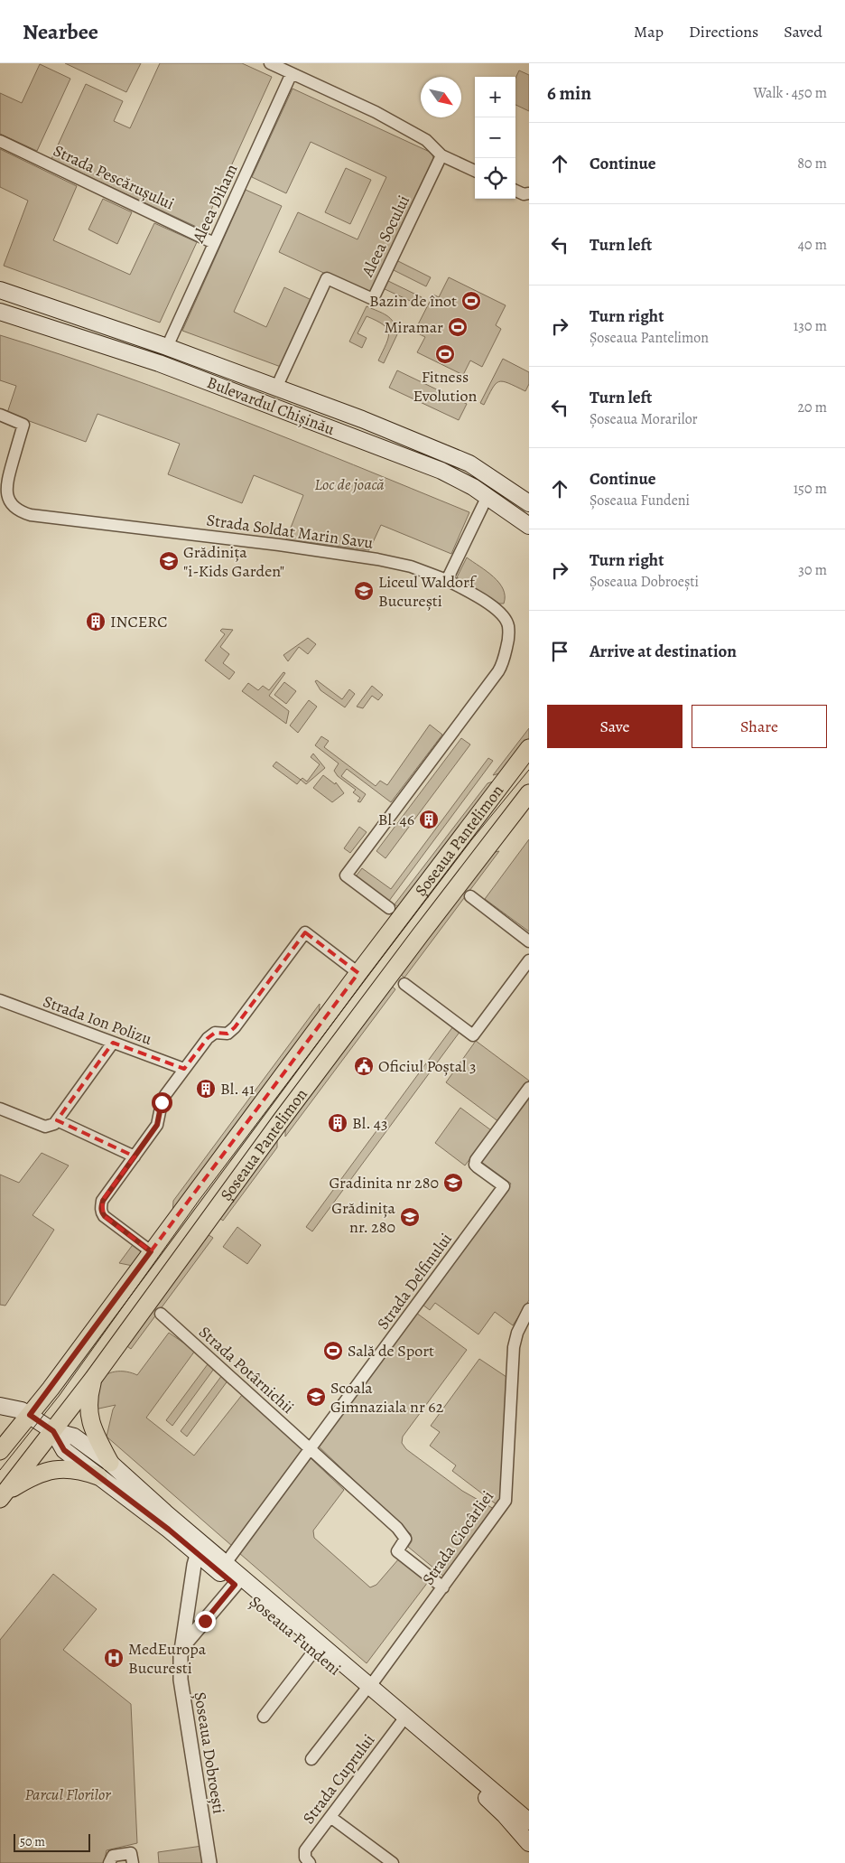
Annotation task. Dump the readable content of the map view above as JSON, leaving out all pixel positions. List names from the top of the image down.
{
  "streets": {
    "main road": ["Bulevardul Chișinău", "Șoseaua Pantelimon", "Șoseaua Fundeni"],
    "street": [
      "Strada Pescărușului",
      "Aleea Diham",
      "Aleea Socului",
      "Strada Soldat Marin Savu",
      "Strada Ion Polizu",
      "Strada Delfinului",
      "Strada Potârnichii",
      "Strada Ciocârliei",
      "Șoseaua Dobroești",
      "Strada Cuprului"
    ]
  },
  "crossings": [
    ["Strada Pescărușului", "Aleea Diham"],
    ["Aleea Diham", "Bulevardul Chișinău"],
    ["Aleea Socului", "Bulevardul Chișinău"],
    ["Șoseaua Pantelimon", "Șoseaua Fundeni"],
    ["Strada Delfinului", "Strada Potârnichii"],
    ["Strada Delfinului", "Șoseaua Fundeni"],
    ["Strada Potârnichii", "Strada Ciocârliei"],
    ["Strada Ciocârliei", "Șoseaua Fundeni"],
    ["Șoseaua Fundeni", "Șoseaua Dobroești"],
    ["Șoseaua Fundeni", "Strada Cuprului"]
  ],
  "parks": ["Loc de joacă", "Parcul Florilor"],
  "places": {
    "sports": [
      "Bazin de înot",
      "Miramar",
      "Fitness Evolution",
      "Sală de Sport"
    ],
    "school or university": [
      "Grădinița \"i-Kids Garden\"",
      "Liceul Waldorf București",
      "Gradinita nr 280",
      "Grădinița nr. 280",
      "Scoala Gimnaziala nr 62"
    ],
    "building": [
      "INCERC",
      "Bl. 46",
      "Bl. 41",
      "Bl. 43"
    ],
    "public building": ["Oficiul Poștal 3"],
    "hospital": ["MedEuropa Bucuresti"]
  },
  "scale_bar": "50 m",
  "north": "bottom right",
  "page": {
    "header": "Nearbee",
    "nav": ["Map", "Directions", "Saved"],
    "heading": ["6 min", "Walk · 450 m"],
    "map_buttons": ["+", "−"],
    "list": [
      ["Continue", "80 m"],
      ["Turn left", "40 m"],
      ["Turn right", "Șoseaua Pantelimon", "130 m"],
      ["Turn left", "Șoseaua Morarilor", "20 m"],
      ["Continue", "Șoseaua Fundeni", "150 m"],
      ["Turn right", "Șoseaua Dobroești", "30 m"],
      "Arrive at destination"
    ],
    "buttons": ["Save", "Share"],
    "scale": "50 m"
  }
}
